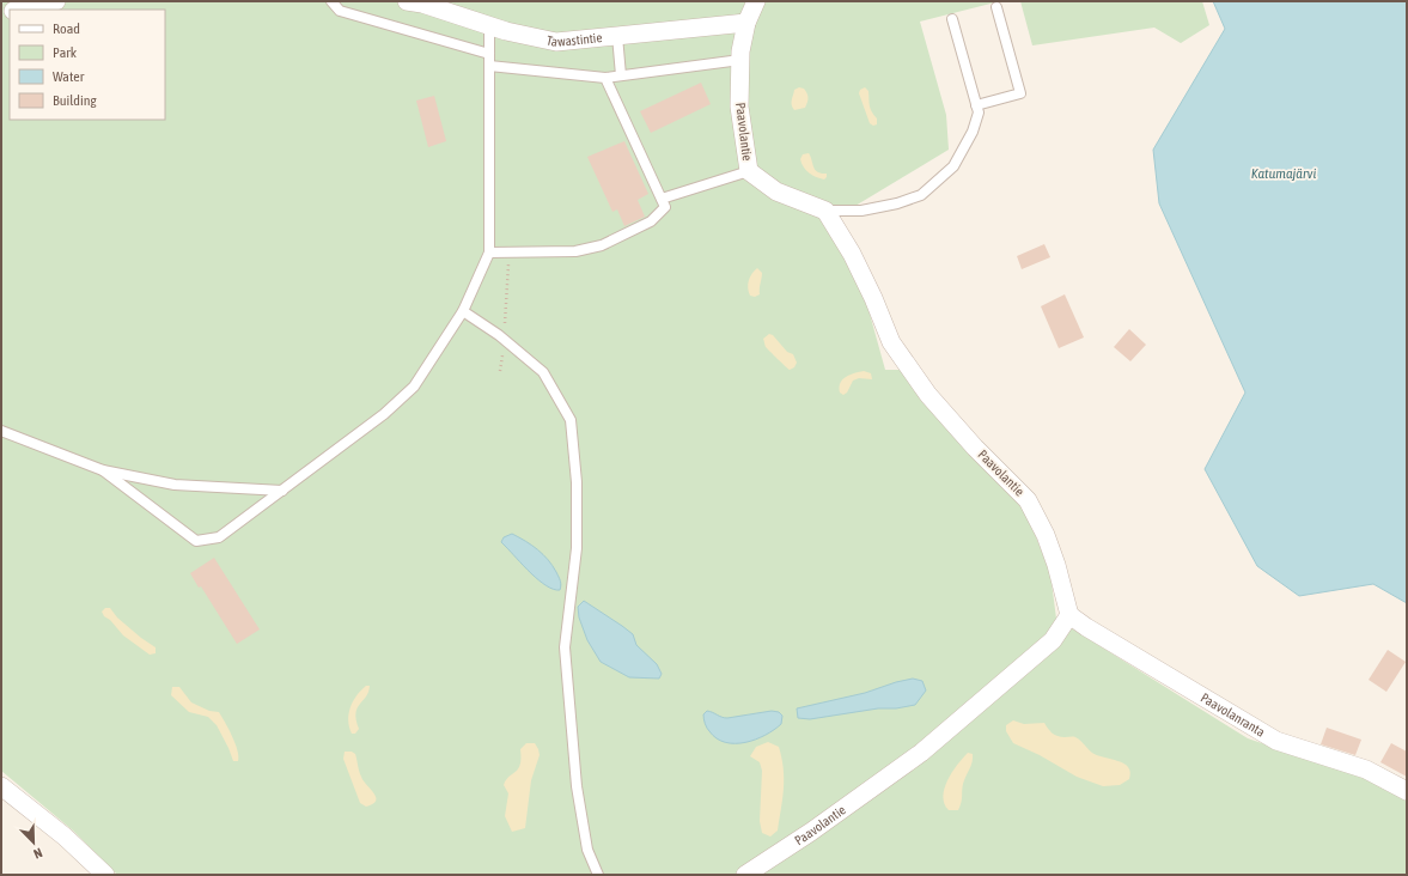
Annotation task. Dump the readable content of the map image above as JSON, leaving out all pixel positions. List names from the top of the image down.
{
  "streets": {
    "street": ["Tawastintie", "Paavolantie", "Paavolanranta"]
  },
  "crossings": [
    ["Tawastintie", "Paavolantie"],
    ["Paavolantie", "Paavolanranta"]
  ],
  "water": ["Katumajärvi"],
  "legend": [
    "Road",
    "Park",
    "Water",
    "Building"
  ],
  "north": "bottom right"
}
